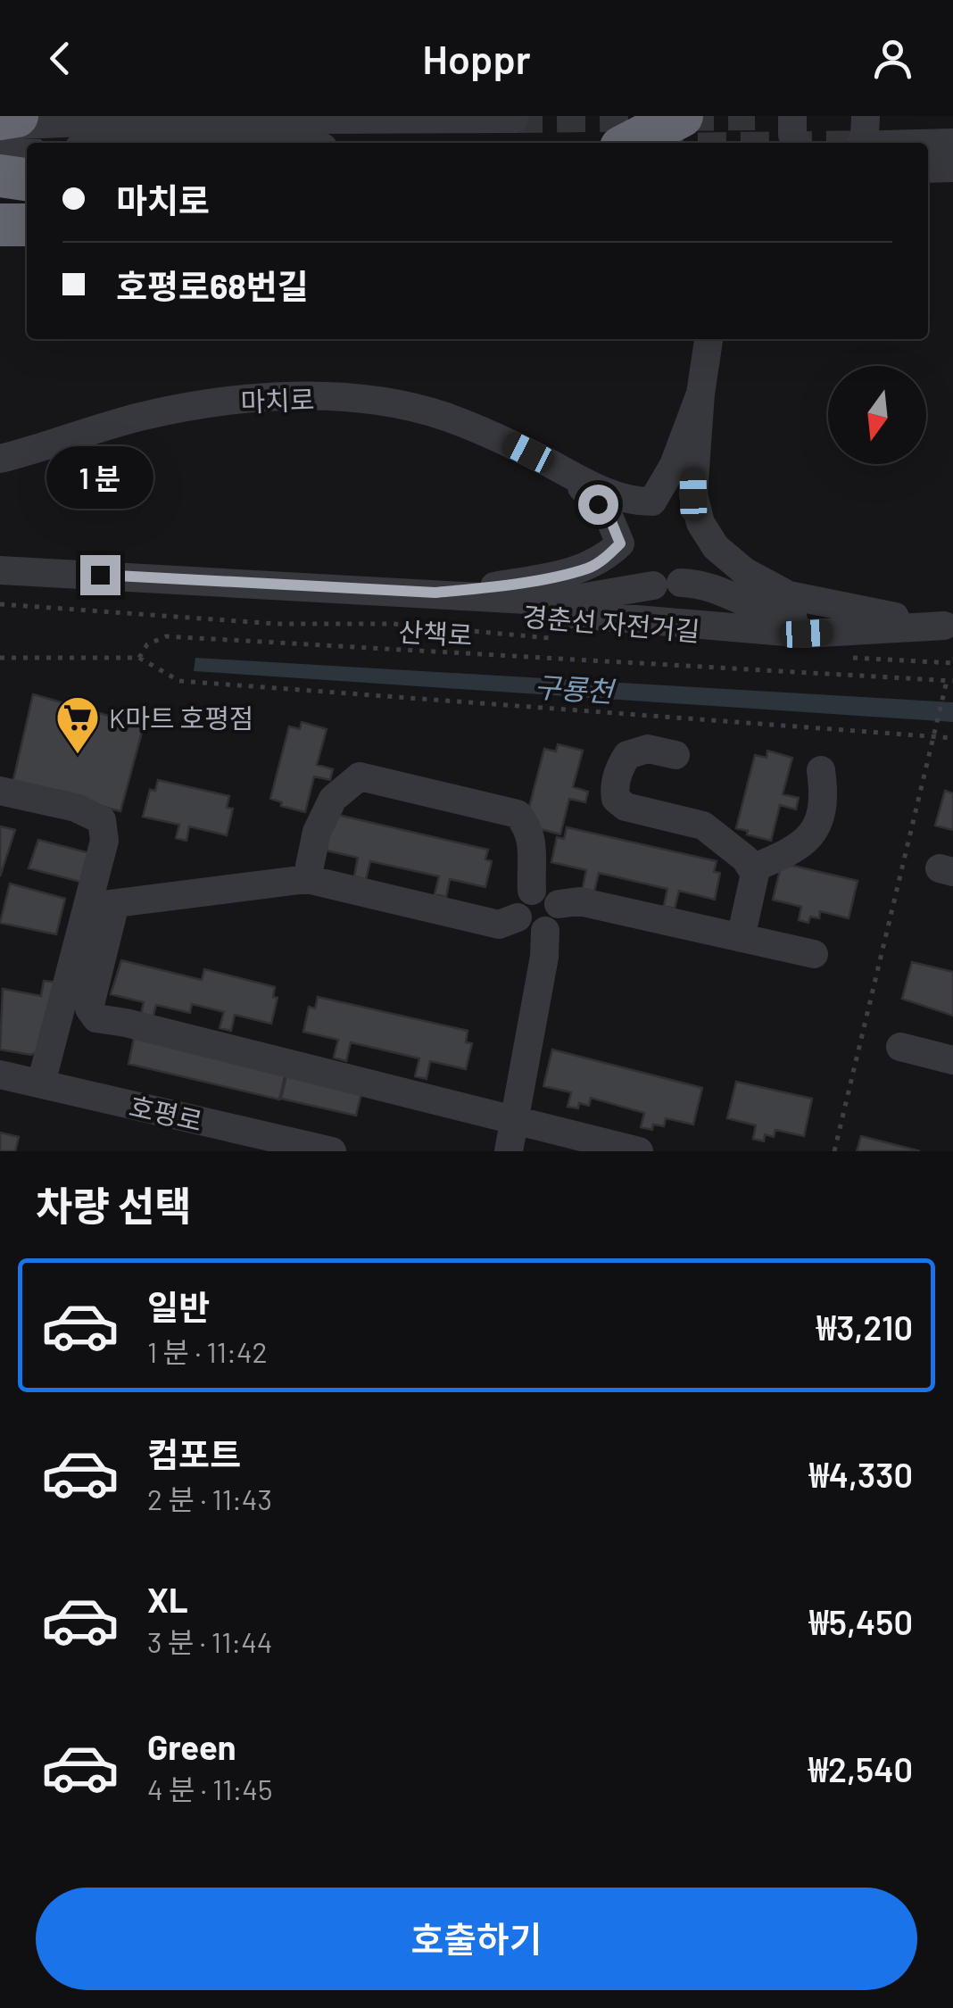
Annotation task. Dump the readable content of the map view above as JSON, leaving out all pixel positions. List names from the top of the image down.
{
  "streets": {
    "street": ["마치로", "호평로"],
    "path": ["경춘선 자전거길", "산책로"]
  },
  "water": ["구룡천"],
  "places": {
    "supermarket": ["K마트 호평점"]
  },
  "north": "bottom",
  "page": {
    "header": "Hoppr",
    "banner": ["마치로", "호평로68번길"],
    "bubble": "1 분",
    "heading": "차량 선택",
    "list": [
      {
        "name": "일반",
        "note": "1 분 · 11:42",
        "value": "₩3,210"
      },
      {
        "name": "컴포트",
        "note": "2 분 · 11:43",
        "value": "₩4,330"
      },
      {
        "name": "XL",
        "note": "3 분 · 11:44",
        "value": "₩5,450"
      },
      {
        "name": "Green",
        "note": "4 분 · 11:45",
        "value": "₩2,540"
      }
    ],
    "buttons": "호출하기"
  }
}
